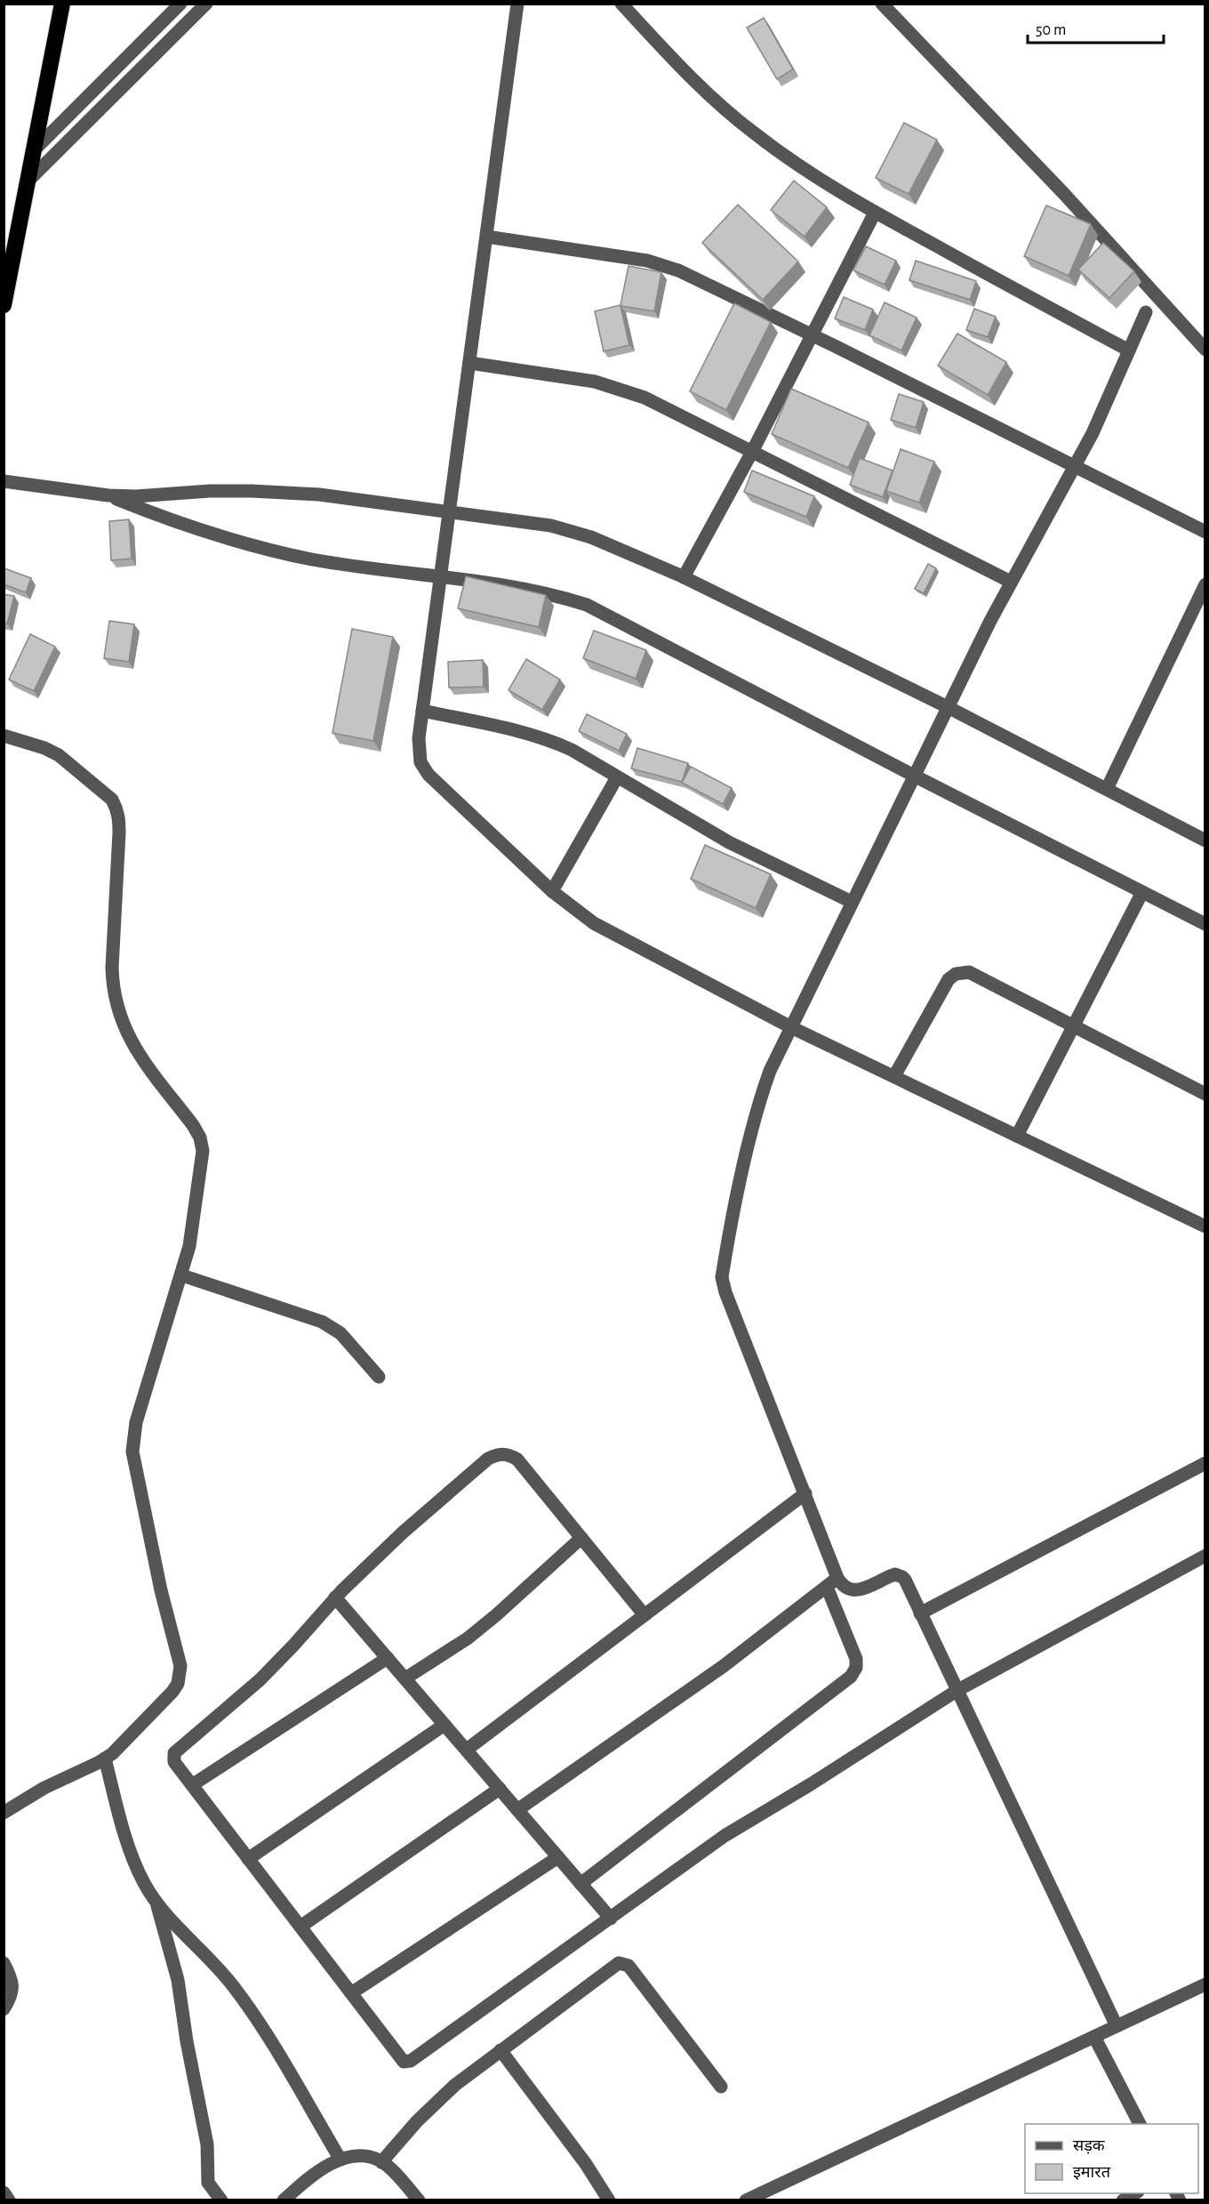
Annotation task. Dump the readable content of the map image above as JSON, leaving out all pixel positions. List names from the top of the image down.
{
  "legend": ["सड़क", "इमारत"],
  "scale_bar": "50 m"
}
